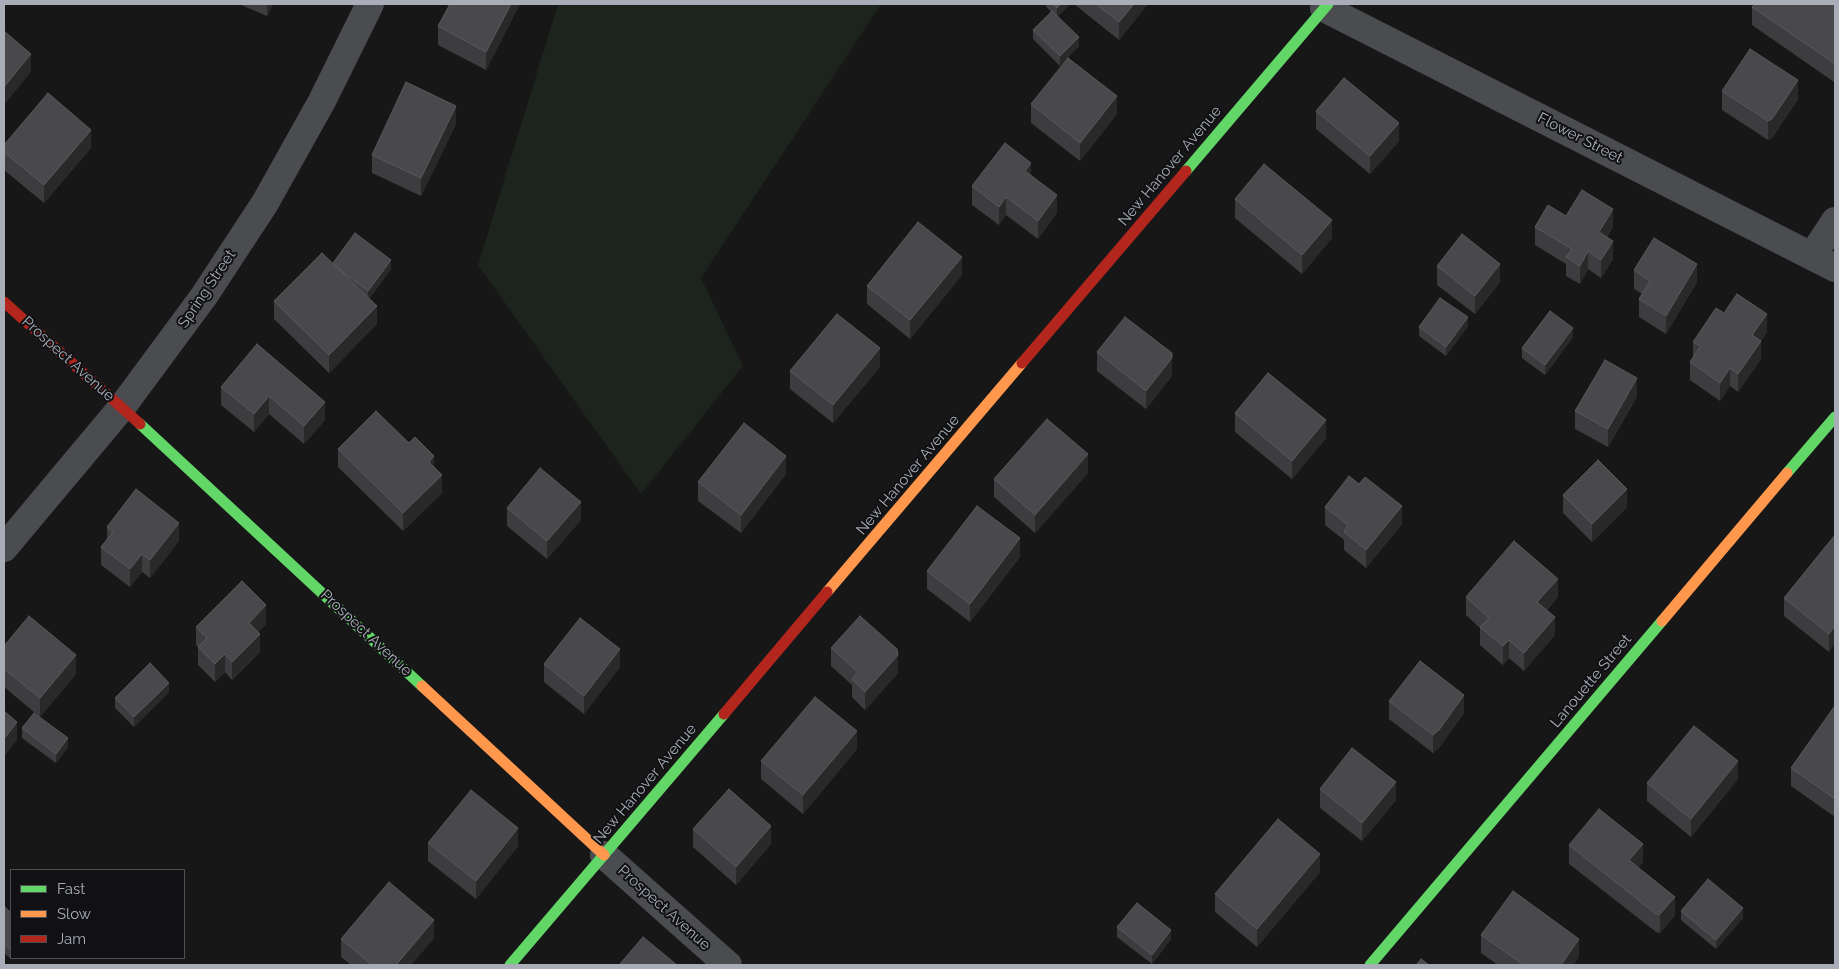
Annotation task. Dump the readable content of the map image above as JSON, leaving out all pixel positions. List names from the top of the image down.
{
  "streets": {
    "street": [
      "Flower Street",
      "New Hanover Avenue",
      "Spring Street",
      "Prospect Avenue",
      "Lanouette Street"
    ]
  },
  "crossings": [
    ["Flower Street", "New Hanover Avenue"],
    ["New Hanover Avenue", "Prospect Avenue"],
    ["Spring Street", "Prospect Avenue"]
  ],
  "legend": ["Fast", "Slow", "Jam"]
}
